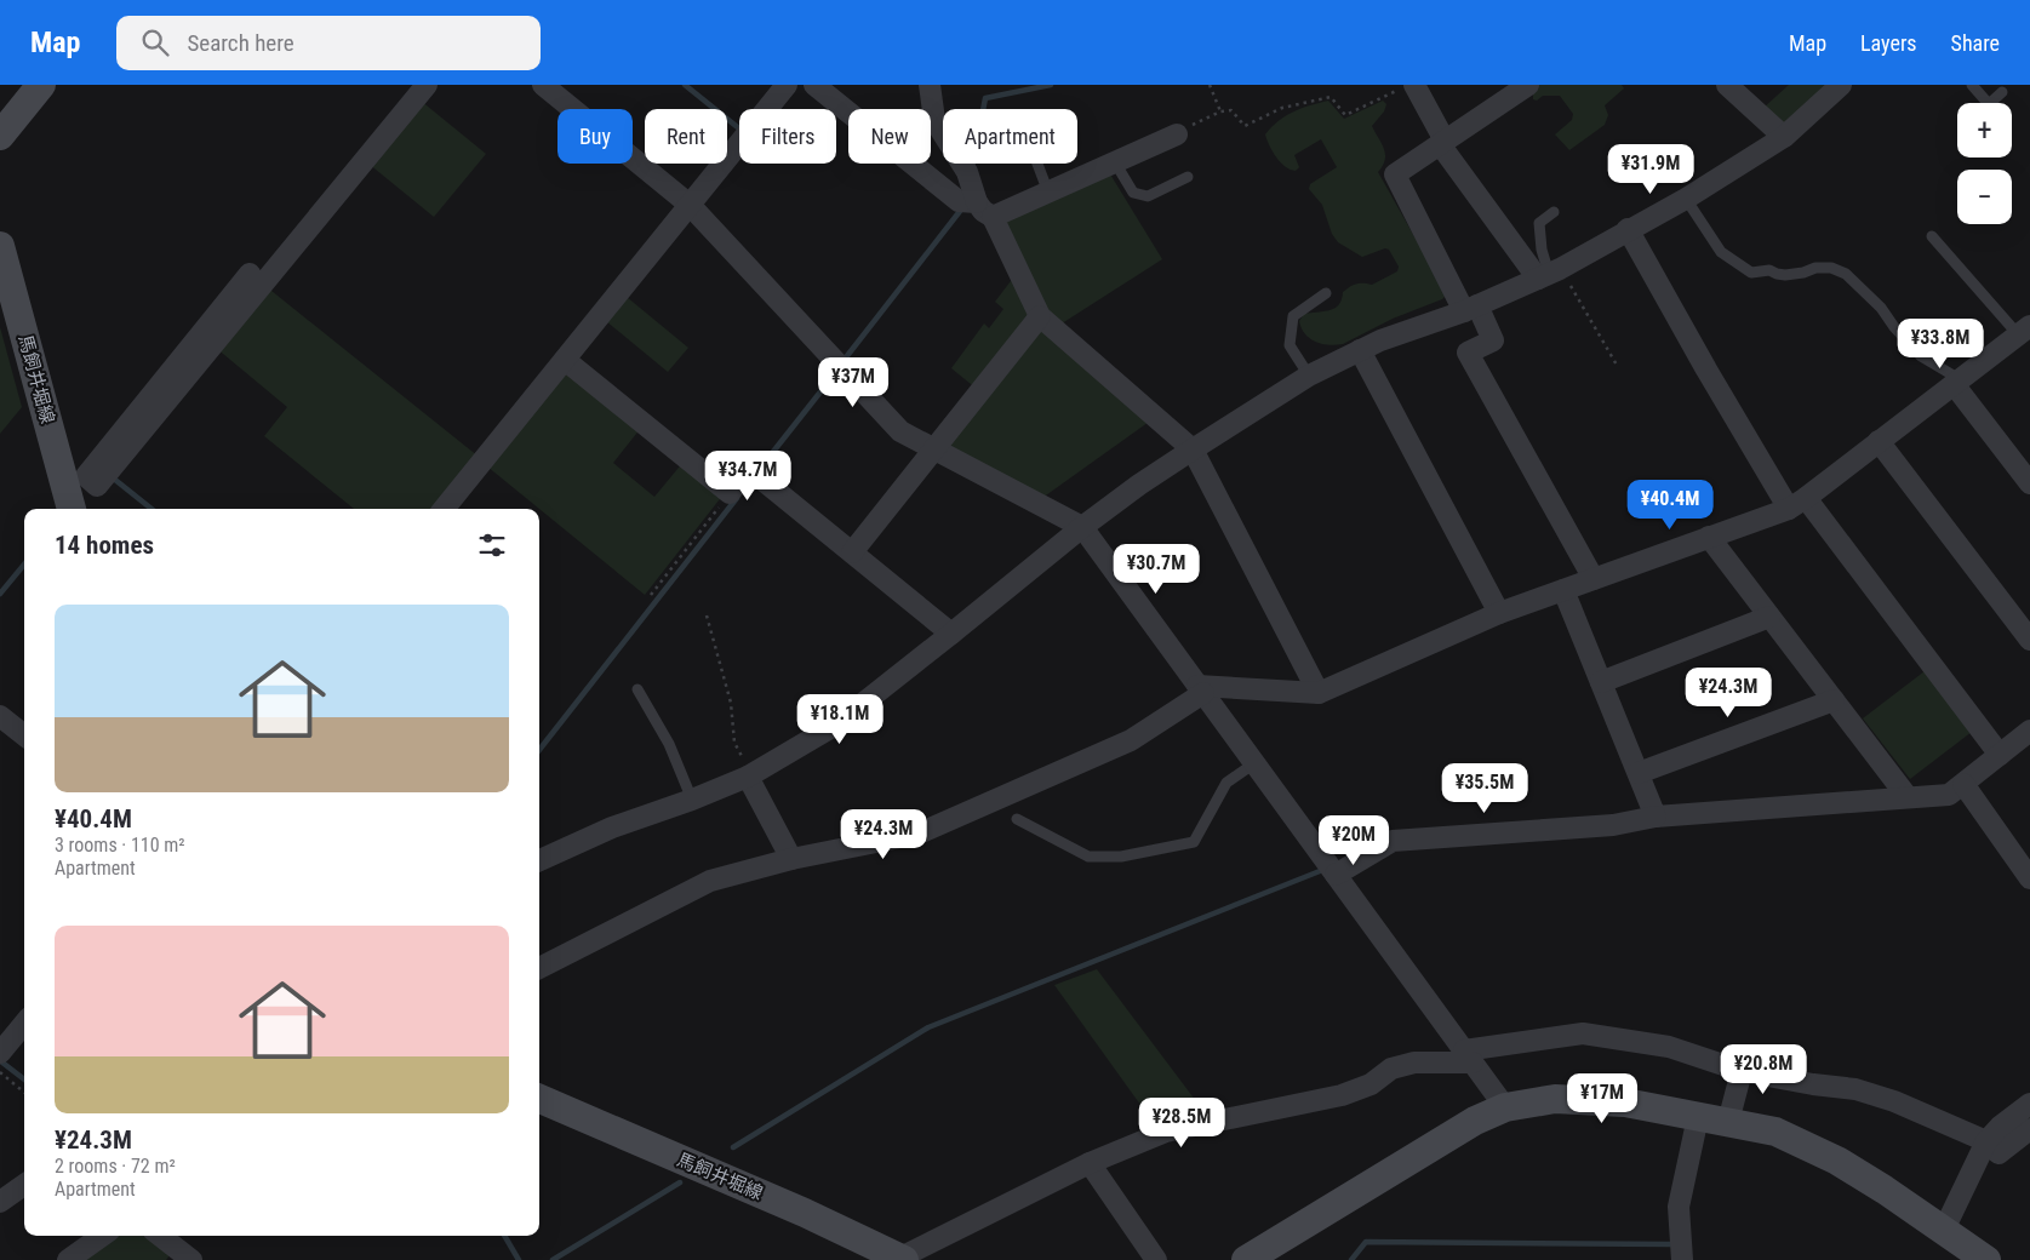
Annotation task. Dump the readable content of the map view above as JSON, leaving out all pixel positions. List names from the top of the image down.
{
  "streets": {
    "street": ["馬飼井堀線"]
  },
  "page": {
    "header": "Map",
    "search": "Search here",
    "nav": ["Map", "Layers", "Share"],
    "map_buttons": ["+", "−"],
    "chip": [
      "Buy",
      "Rent",
      "Filters",
      "New",
      "Apartment"
    ],
    "price": [
      "¥31.9M",
      "¥33.8M",
      "¥37M",
      "¥34.7M",
      "¥40.4M",
      "¥30.7M",
      "¥24.3M",
      "¥18.1M",
      "¥35.5M",
      "¥24.3M",
      "¥20M",
      "¥20.8M",
      "¥17M",
      "¥28.5M"
    ],
    "heading": "14 homes",
    "list": [
      {
        "name": "¥40.4M",
        "note": "3 rooms · 110 m² · Apartment"
      },
      {
        "name": "¥24.3M",
        "note": "2 rooms · 72 m² · Apartment"
      }
    ]
  }
}
